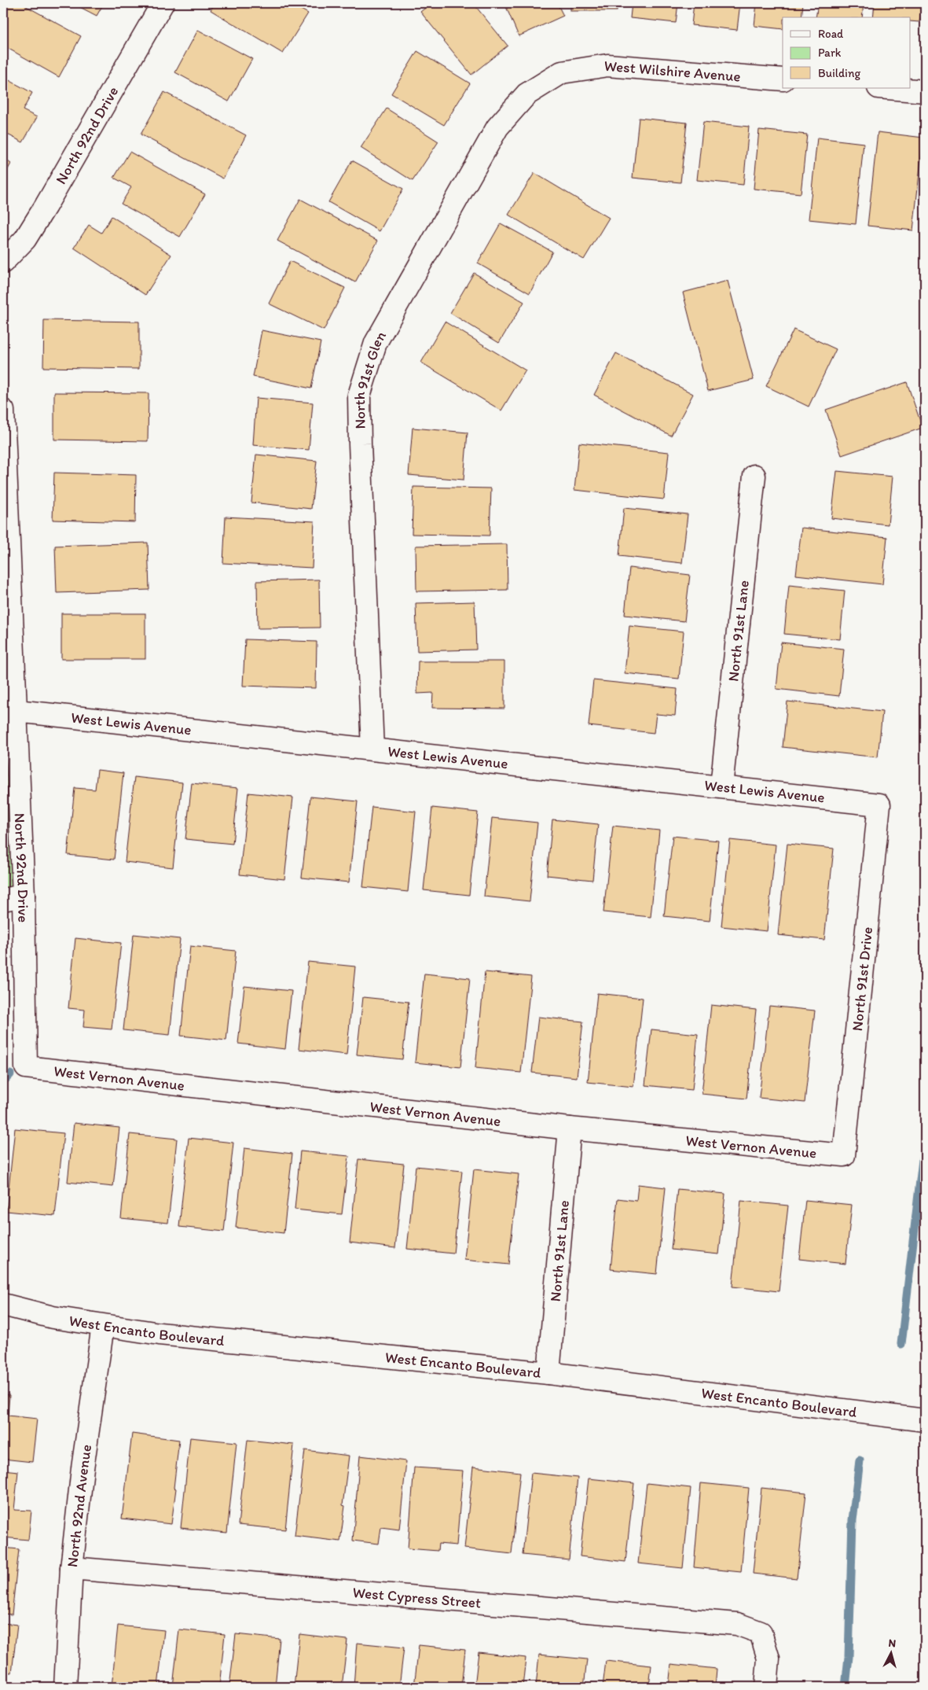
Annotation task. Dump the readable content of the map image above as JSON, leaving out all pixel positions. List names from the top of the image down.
{
  "streets": {
    "street": [
      "West Wilshire Avenue",
      "North 92nd Drive",
      "North 91st Glen",
      "North 91st Lane",
      "West Lewis Avenue",
      "North 91st Drive",
      "West Vernon Avenue",
      "West Encanto Boulevard",
      "North 92nd Avenue",
      "West Cypress Street"
    ]
  },
  "crossings": [
    ["West Wilshire Avenue", "North 91st Glen"],
    ["North 92nd Drive", "West Lewis Avenue"],
    ["North 92nd Drive", "West Vernon Avenue"],
    ["North 91st Glen", "West Lewis Avenue"],
    ["North 91st Lane", "West Lewis Avenue"],
    ["North 91st Lane", "West Vernon Avenue"],
    ["North 91st Lane", "West Encanto Boulevard"],
    ["West Lewis Avenue", "North 91st Drive"],
    ["North 91st Drive", "West Vernon Avenue"],
    ["West Encanto Boulevard", "North 92nd Avenue"],
    ["North 92nd Avenue", "West Cypress Street"]
  ],
  "legend": ["Road", "Park", "Building"],
  "north": "top"
}
